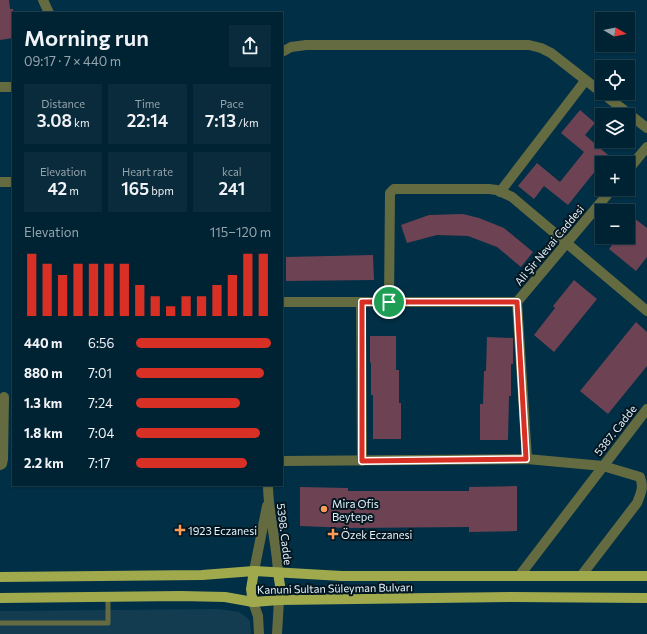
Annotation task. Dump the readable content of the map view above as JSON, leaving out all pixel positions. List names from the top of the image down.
{
  "streets": {
    "main road": ["Kanuni Sultan Süleyman Bulvarı"],
    "street": ["Ali Şir Nevai Caddesi", "5387. Cadde", "5398. Cadde"]
  },
  "crossings": [
    ["5387. Cadde", "Kanuni Sultan Süleyman Bulvarı"],
    ["5398. Cadde", "Kanuni Sultan Süleyman Bulvarı"]
  ],
  "places": {
    "other": ["Mira Ofis Beytepe"],
    "health": ["1923 Eczanesi", "Özek Eczanesi"]
  },
  "north": "right",
  "page": {
    "map_buttons": ["+", "−"],
    "heading": ["Morning run", "09:17 · 7 × 440 m"],
    "stats": [
      ["Distance", "3.08 km"],
      ["Time", "22:14"],
      ["Pace", "7:13 /km"],
      ["Elevation", "42 m"],
      ["Heart rate", "165 bpm"],
      ["kcal", "241"]
    ],
    "chart": ["Elevation", "115–120 m"],
    "list": [
      {
        "name": "440 m",
        "note": "6:56"
      },
      {
        "name": "880 m",
        "note": "7:01"
      },
      {
        "name": "1.3 km",
        "note": "7:24"
      },
      {
        "name": "1.8 km",
        "note": "7:04"
      },
      {
        "name": "2.2 km",
        "note": "7:17"
      }
    ]
  }
}
